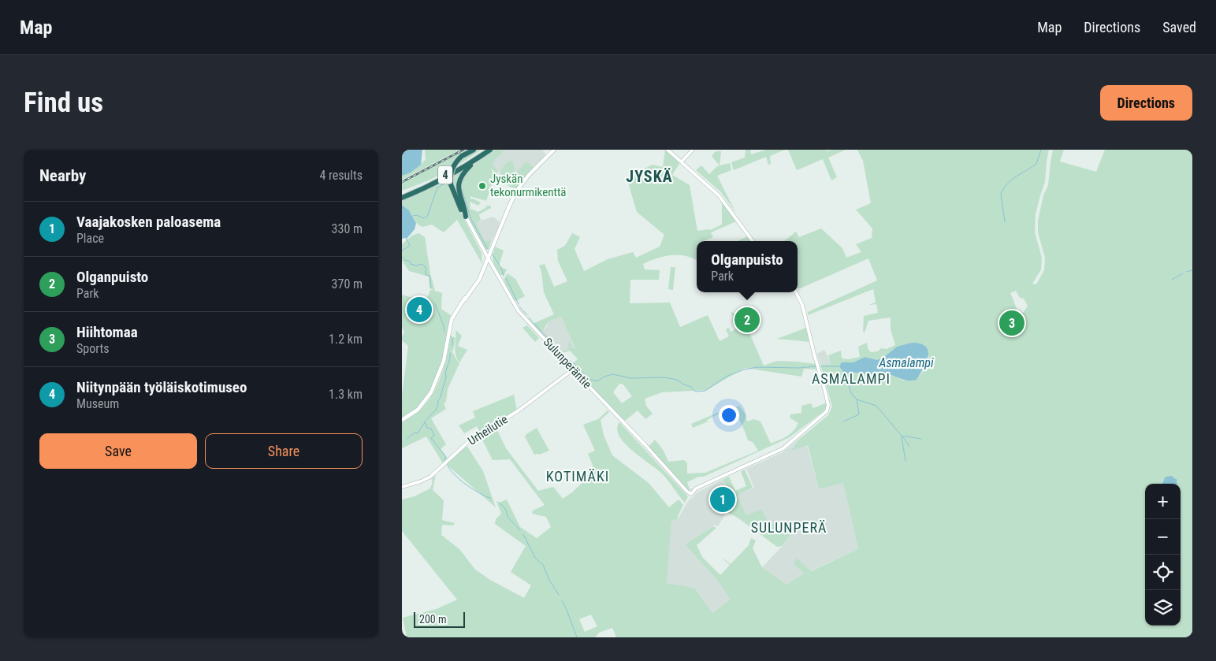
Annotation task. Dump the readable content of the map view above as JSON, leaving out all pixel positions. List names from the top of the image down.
{
  "streets": {
    "highway": ["4"],
    "street": ["Sulunperäntie", "Urheilutie"]
  },
  "crossings": [
    ["Sulunperäntie", "Urheilutie"]
  ],
  "districts": [
    "JYSKÄ",
    "ASMALAMPI",
    "KOTIMÄKI",
    "SULUNPERÄ"
  ],
  "water": ["Asmalampi"],
  "places": ["Jyskän tekonurmikenttä"],
  "scale_bar": "200 m",
  "page": {
    "header": "Map",
    "nav": ["Map", "Directions", "Saved"],
    "buttons": [
      "Directions",
      ["Save", "Share"]
    ],
    "title": "Find us",
    "heading": ["Nearby", "4 results"],
    "list": [
      {
        "mark": "1",
        "name": "Vaajakosken paloasema",
        "note": "Place",
        "value": "330 m"
      },
      {
        "mark": "2",
        "name": "Olganpuisto",
        "note": "Park",
        "value": "370 m"
      },
      {
        "mark": "3",
        "name": "Hiihtomaa",
        "note": "Sports",
        "value": "1.2 km"
      },
      {
        "mark": "4",
        "name": "Niitynpään työläiskotimuseo",
        "note": "Museum",
        "value": "1.3 km"
      }
    ],
    "popup": ["Olganpuisto", "Park"],
    "pins": [
      "4",
      "2",
      "3",
      "1"
    ],
    "map_buttons": ["+", "−"],
    "scale": "200 m"
  }
}
